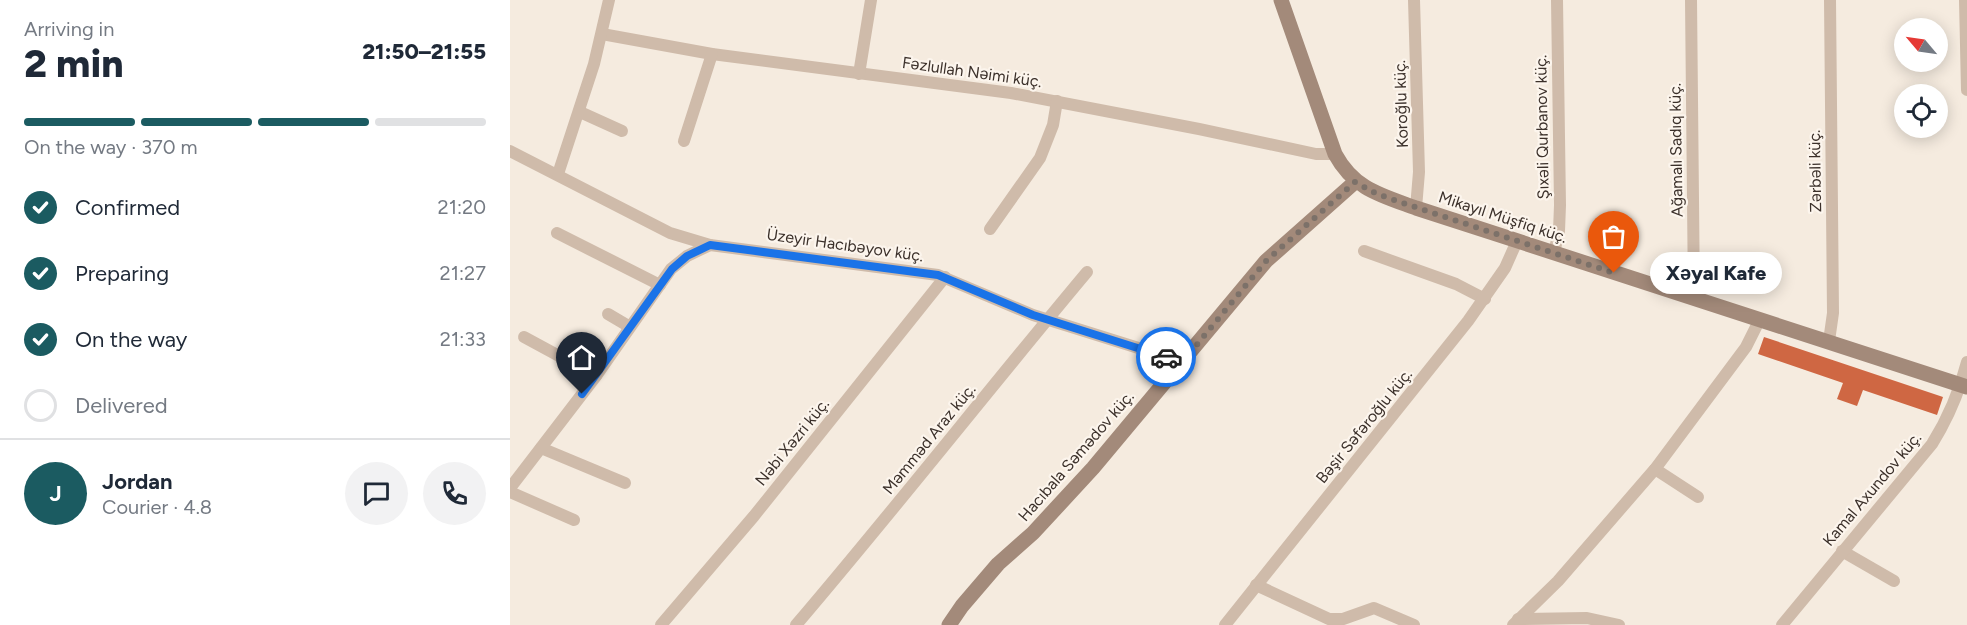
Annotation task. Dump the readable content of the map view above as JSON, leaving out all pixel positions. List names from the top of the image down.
{
  "streets": {
    "main road": ["Mikayıl Müşfiq küç.", "Hacıbala Səmədov küç."],
    "street": [
      "Fəzlullah Nəimi küç.",
      "Koroğlu küç.",
      "Şıxəli Qurbanov küç.",
      "Ağamalı Sadıq küç.",
      "Zərbəli küç.",
      "Üzeyir Hacıbəyov küç.",
      "Bəşir Səfəroğlu küç.",
      "Məmməd Araz küç.",
      "Nəbi Xəzri küç.",
      "Kamal Axundov küç."
    ]
  },
  "crossings": [
    ["Fəzlullah Nəimi küç.", "Mikayıl Müşfiq küç."],
    ["Koroğlu küç.", "Mikayıl Müşfiq küç."],
    ["Şıxəli Qurbanov küç.", "Mikayıl Müşfiq küç."],
    ["Ağamalı Sadıq küç.", "Mikayıl Müşfiq küç."],
    ["Zərbəli küç.", "Mikayıl Müşfiq küç."],
    ["Mikayıl Müşfiq küç.", "Bəşir Səfəroğlu küç."],
    ["Mikayıl Müşfiq küç.", "Hacıbala Səmədov küç."],
    ["Mikayıl Müşfiq küç.", "Kamal Axundov küç."],
    ["Üzeyir Hacıbəyov küç.", "Məmməd Araz küç."],
    ["Üzeyir Hacıbəyov küç.", "Nəbi Xəzri küç."],
    ["Üzeyir Hacıbəyov küç.", "Hacıbala Səmədov küç."]
  ],
  "places": ["Xəyal Kafe"],
  "north": "top left",
  "page": {
    "heading": ["2 min", "Arriving in", "21:50–21:55"],
    "panel": ["Jordan", "Courier · 4.8"],
    "bar": "On the way · 370 m",
    "list": [
      ["Confirmed", "21:20"],
      ["Preparing", "21:27"],
      ["On the way", "21:33"],
      "Delivered"
    ],
    "bubble": "Xəyal Kafe",
    "round": "J"
  }
}
